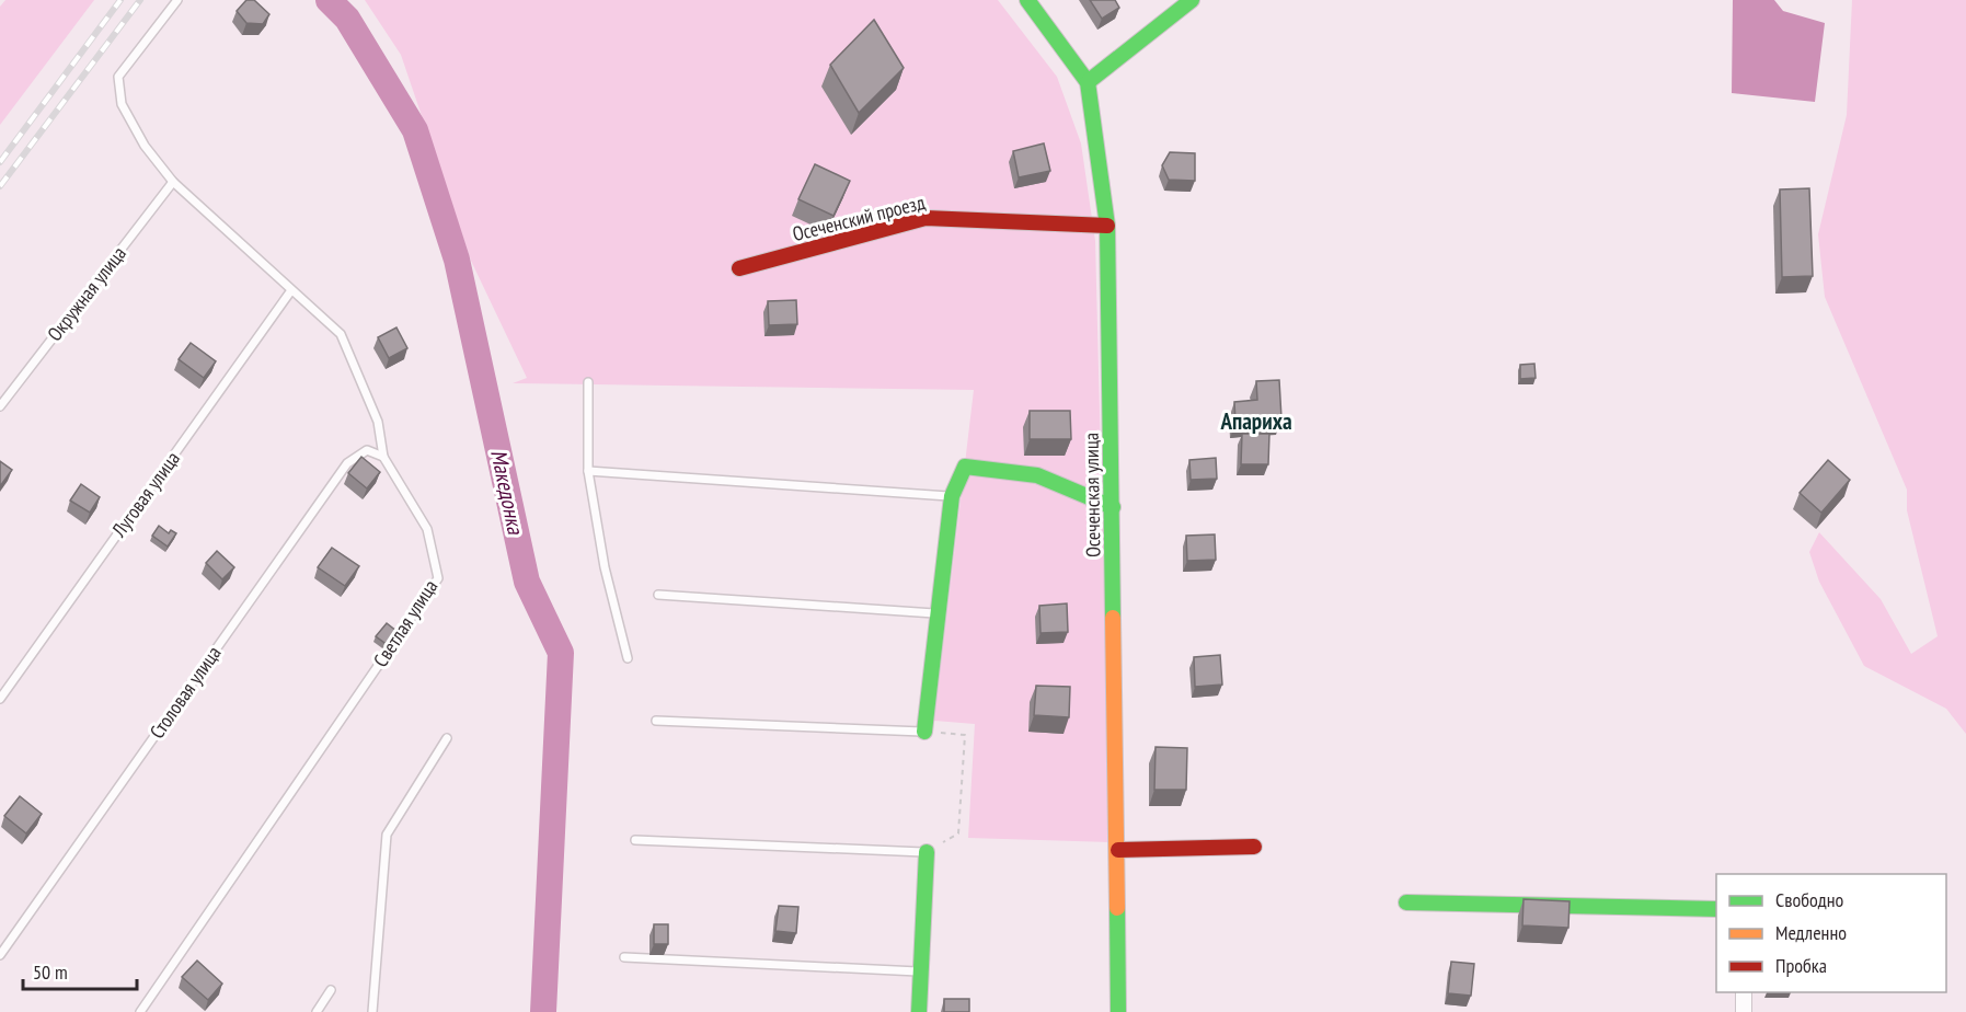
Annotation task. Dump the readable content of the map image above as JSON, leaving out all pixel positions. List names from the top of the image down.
{
  "streets": {
    "street": ["Осеченский проезд", "Осеченская улица"],
    "lane": [
      "Окружная улица",
      "Луговая улица",
      "Светлая улица",
      "Столовая улица"
    ]
  },
  "crossings": [
    ["Осеченский проезд", "Осеченская улица"],
    ["Окружная улица", "Светлая улица"],
    ["Луговая улица", "Светлая улица"],
    ["Светлая улица", "Столовая улица"]
  ],
  "districts": ["Апариха"],
  "water": ["Македонка"],
  "legend": ["Свободно", "Медленно", "Пробка"],
  "scale_bar": "50 m"
}
